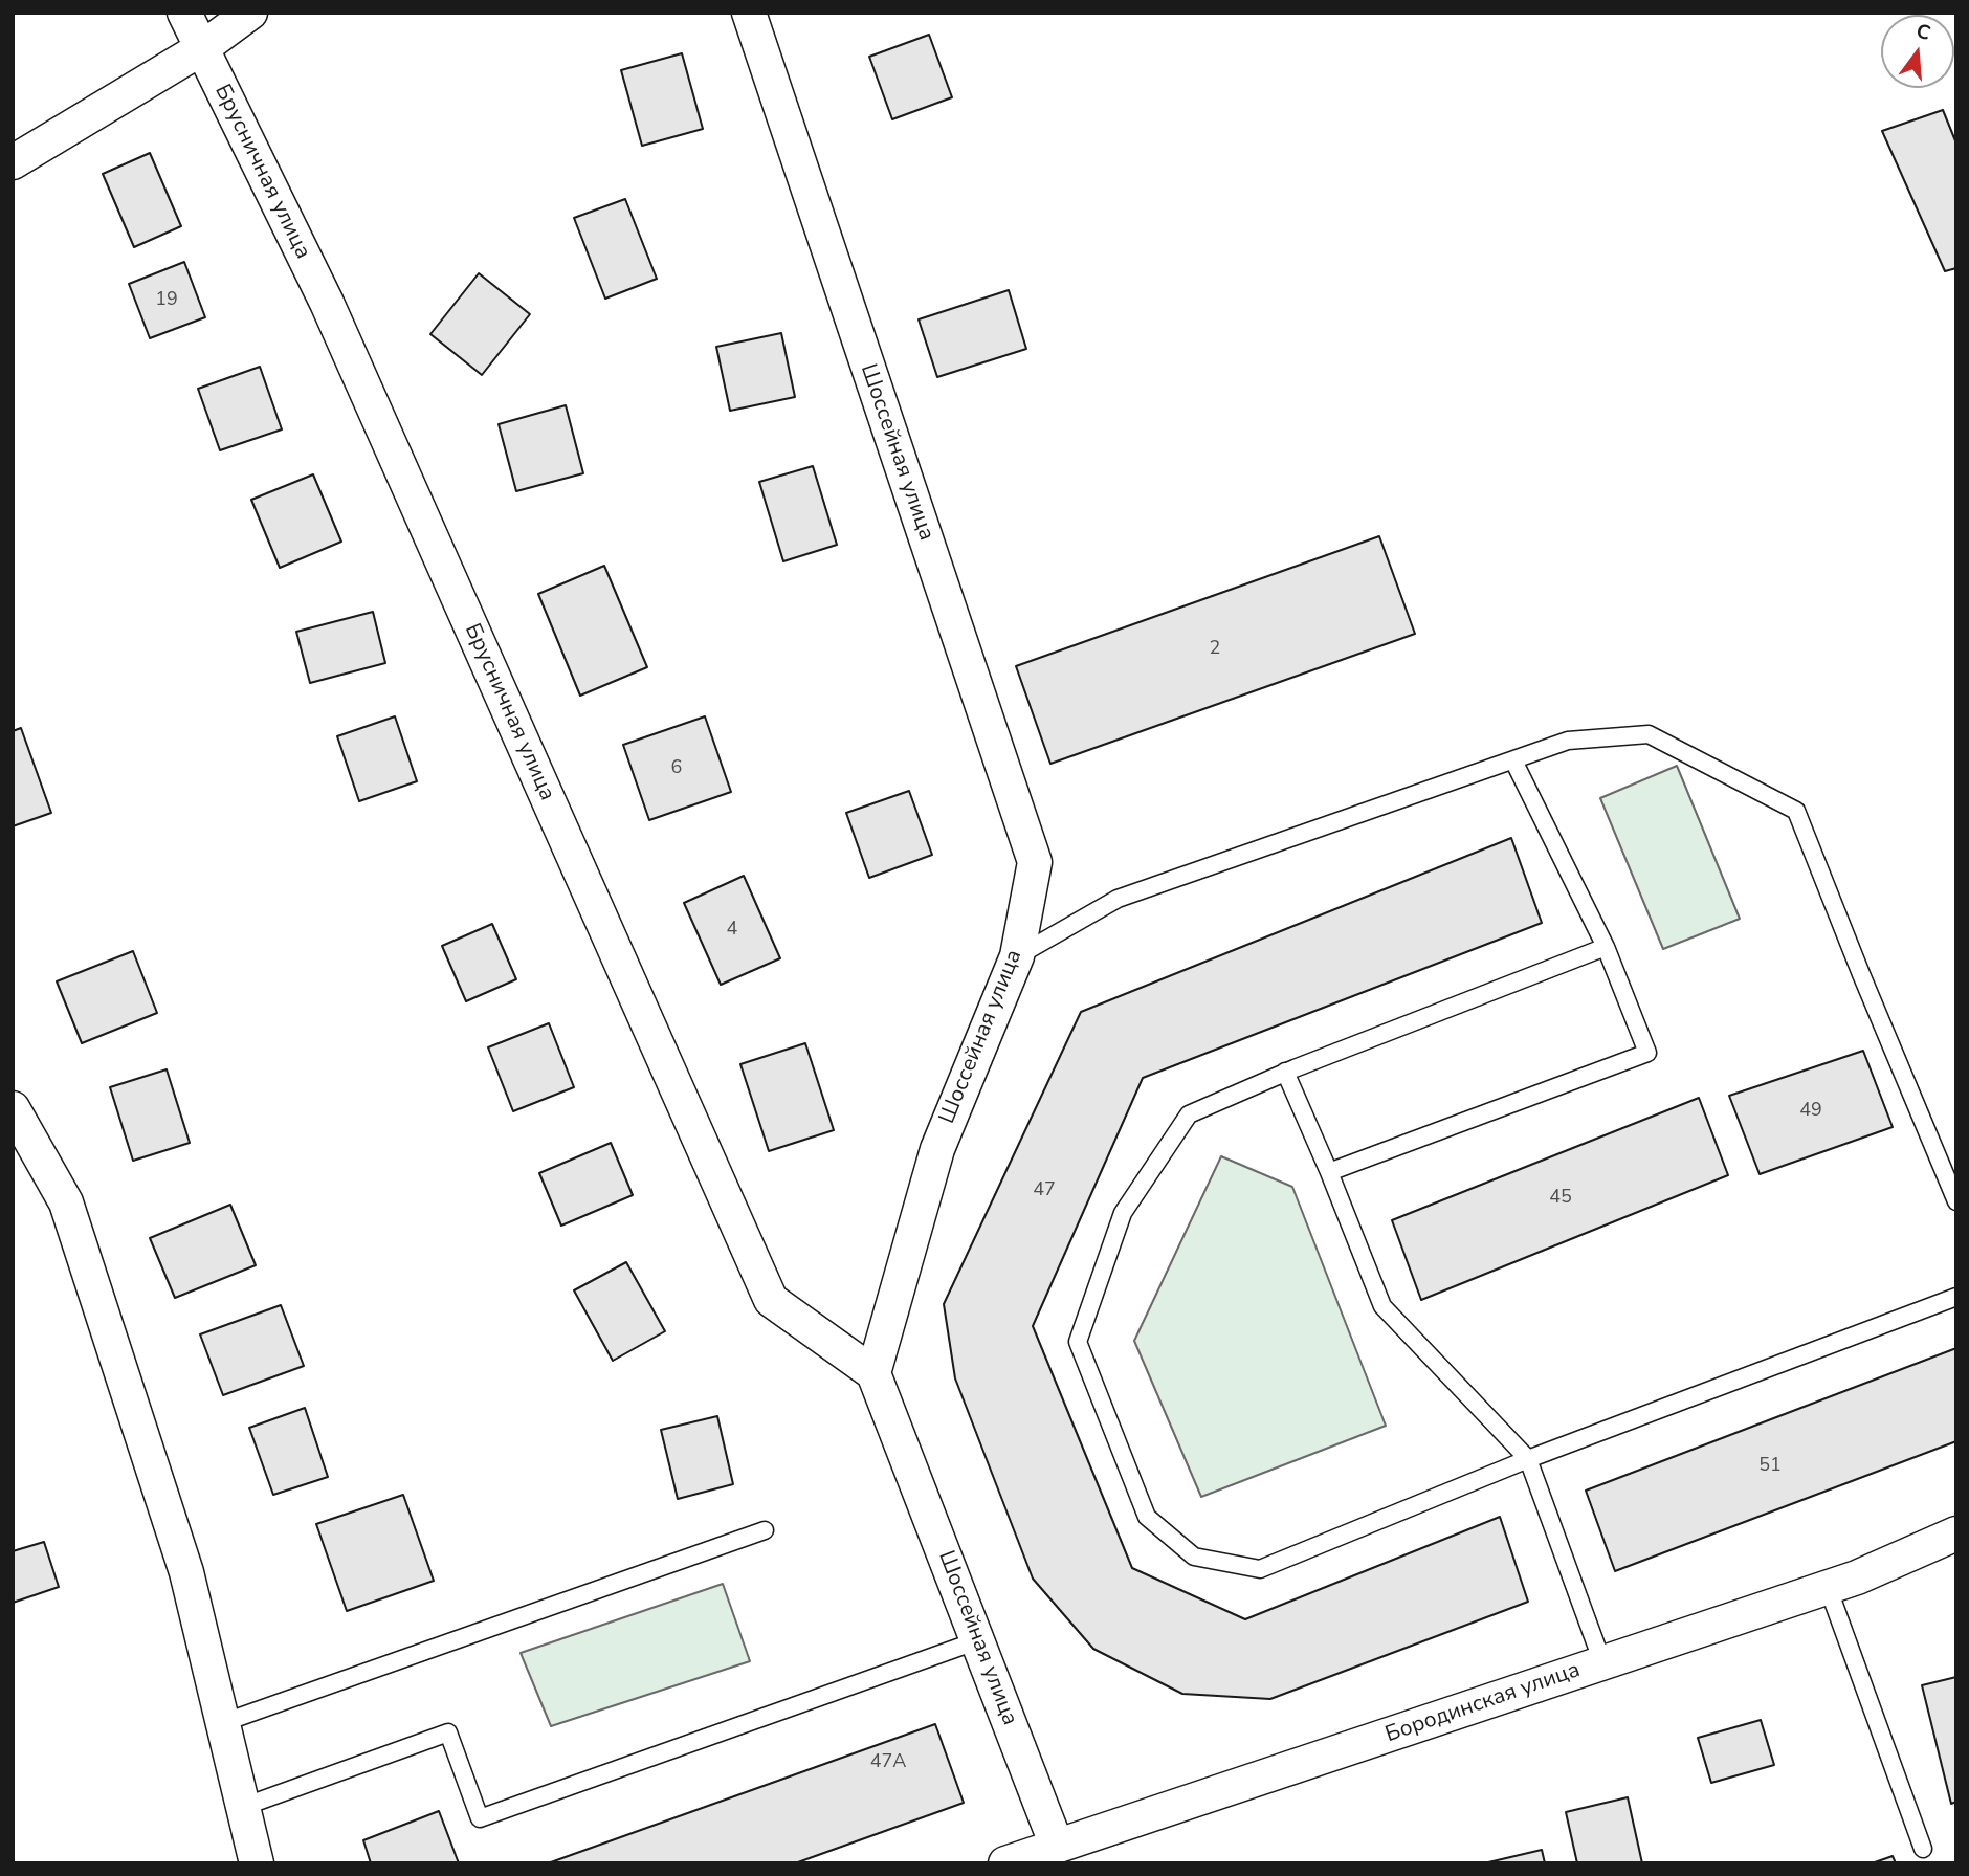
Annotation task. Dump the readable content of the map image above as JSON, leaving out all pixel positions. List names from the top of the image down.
{
  "streets": {
    "street": ["Брусничная улица", "Шоссейная улица", "Бородинская улица"]
  },
  "crossings": [
    ["Брусничная улица", "Шоссейная улица"],
    ["Шоссейная улица", "Бородинская улица"]
  ],
  "house_numbers": [
    "19",
    "2",
    "6",
    "4",
    "49",
    "47",
    "45",
    "51",
    "47А"
  ],
  "north": "top"
}
